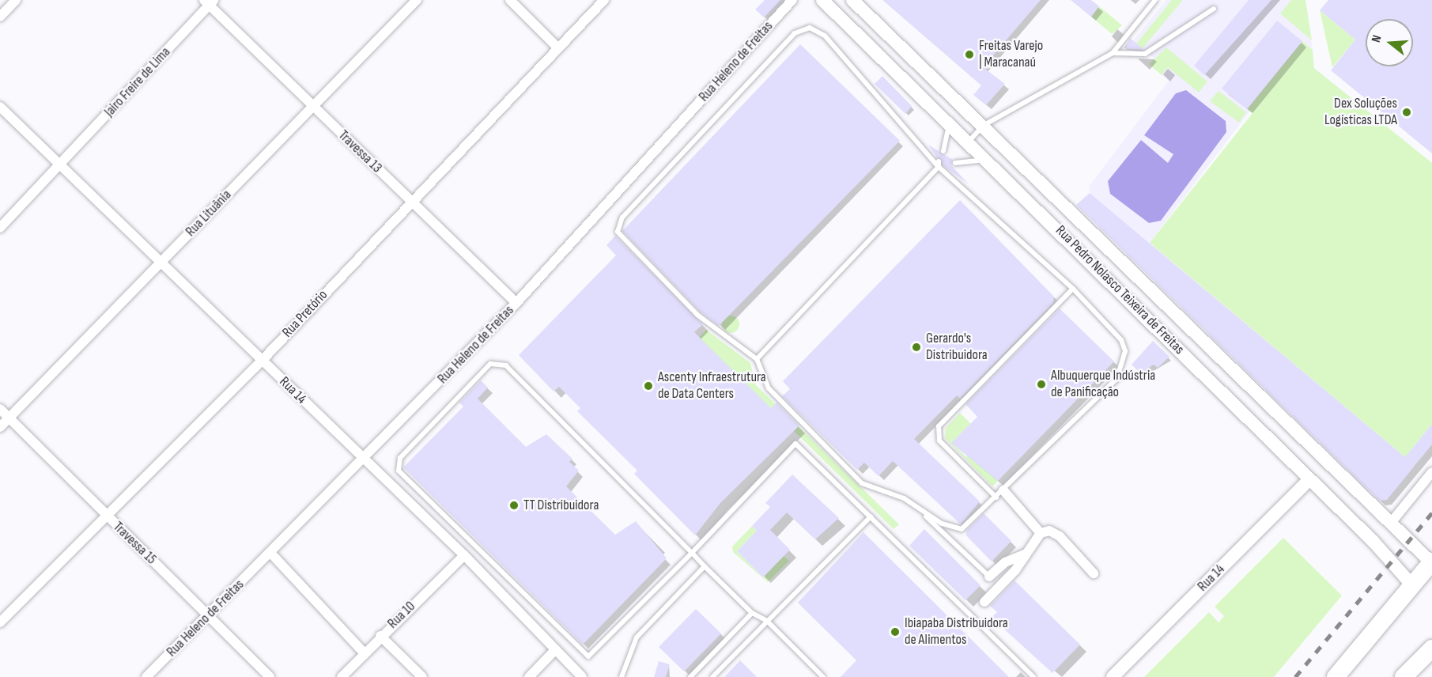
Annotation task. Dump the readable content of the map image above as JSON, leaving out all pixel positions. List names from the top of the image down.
{
  "streets": {
    "main road": ["Rua Pedro Nolasco Teixeira de Freitas", "Rua 14"],
    "street": [
      "Rua Heleno de Freitas",
      "Jairo Freire de Lima",
      "Travessa 13",
      "Rua Lituânia",
      "Rua Pretório",
      "Travessa 15",
      "Rua 10"
    ]
  },
  "crossings": [
    ["Rua Heleno de Freitas", "Travessa 13"],
    ["Rua Heleno de Freitas", "Rua 14"],
    ["Rua Heleno de Freitas", "Travessa 15"],
    ["Jairo Freire de Lima", "Travessa 13"],
    ["Jairo Freire de Lima", "Rua 14"],
    ["Travessa 13", "Rua Lituânia"],
    ["Travessa 13", "Rua Pretório"],
    ["Rua Lituânia", "Rua 14"],
    ["Rua Lituânia", "Travessa 15"],
    ["Rua Pedro Nolasco Teixeira de Freitas", "Rua 14"],
    ["Rua Pretório", "Rua 14"],
    ["Rua Pretório", "Travessa 15"],
    ["Rua 14", "Rua 10"]
  ],
  "places": [
    "Freitas Varejo | Maracanaú",
    "Dex Soluções Logísticas LTDA",
    "Gerardo's Distribuidora",
    "Albuquerque Indústria de Panificação",
    "Ascenty Infraestrutura de Data Centers",
    "TT Distribuidora",
    "Ibiapaba Distribuidora de Alimentos"
  ],
  "north": "left"
}
